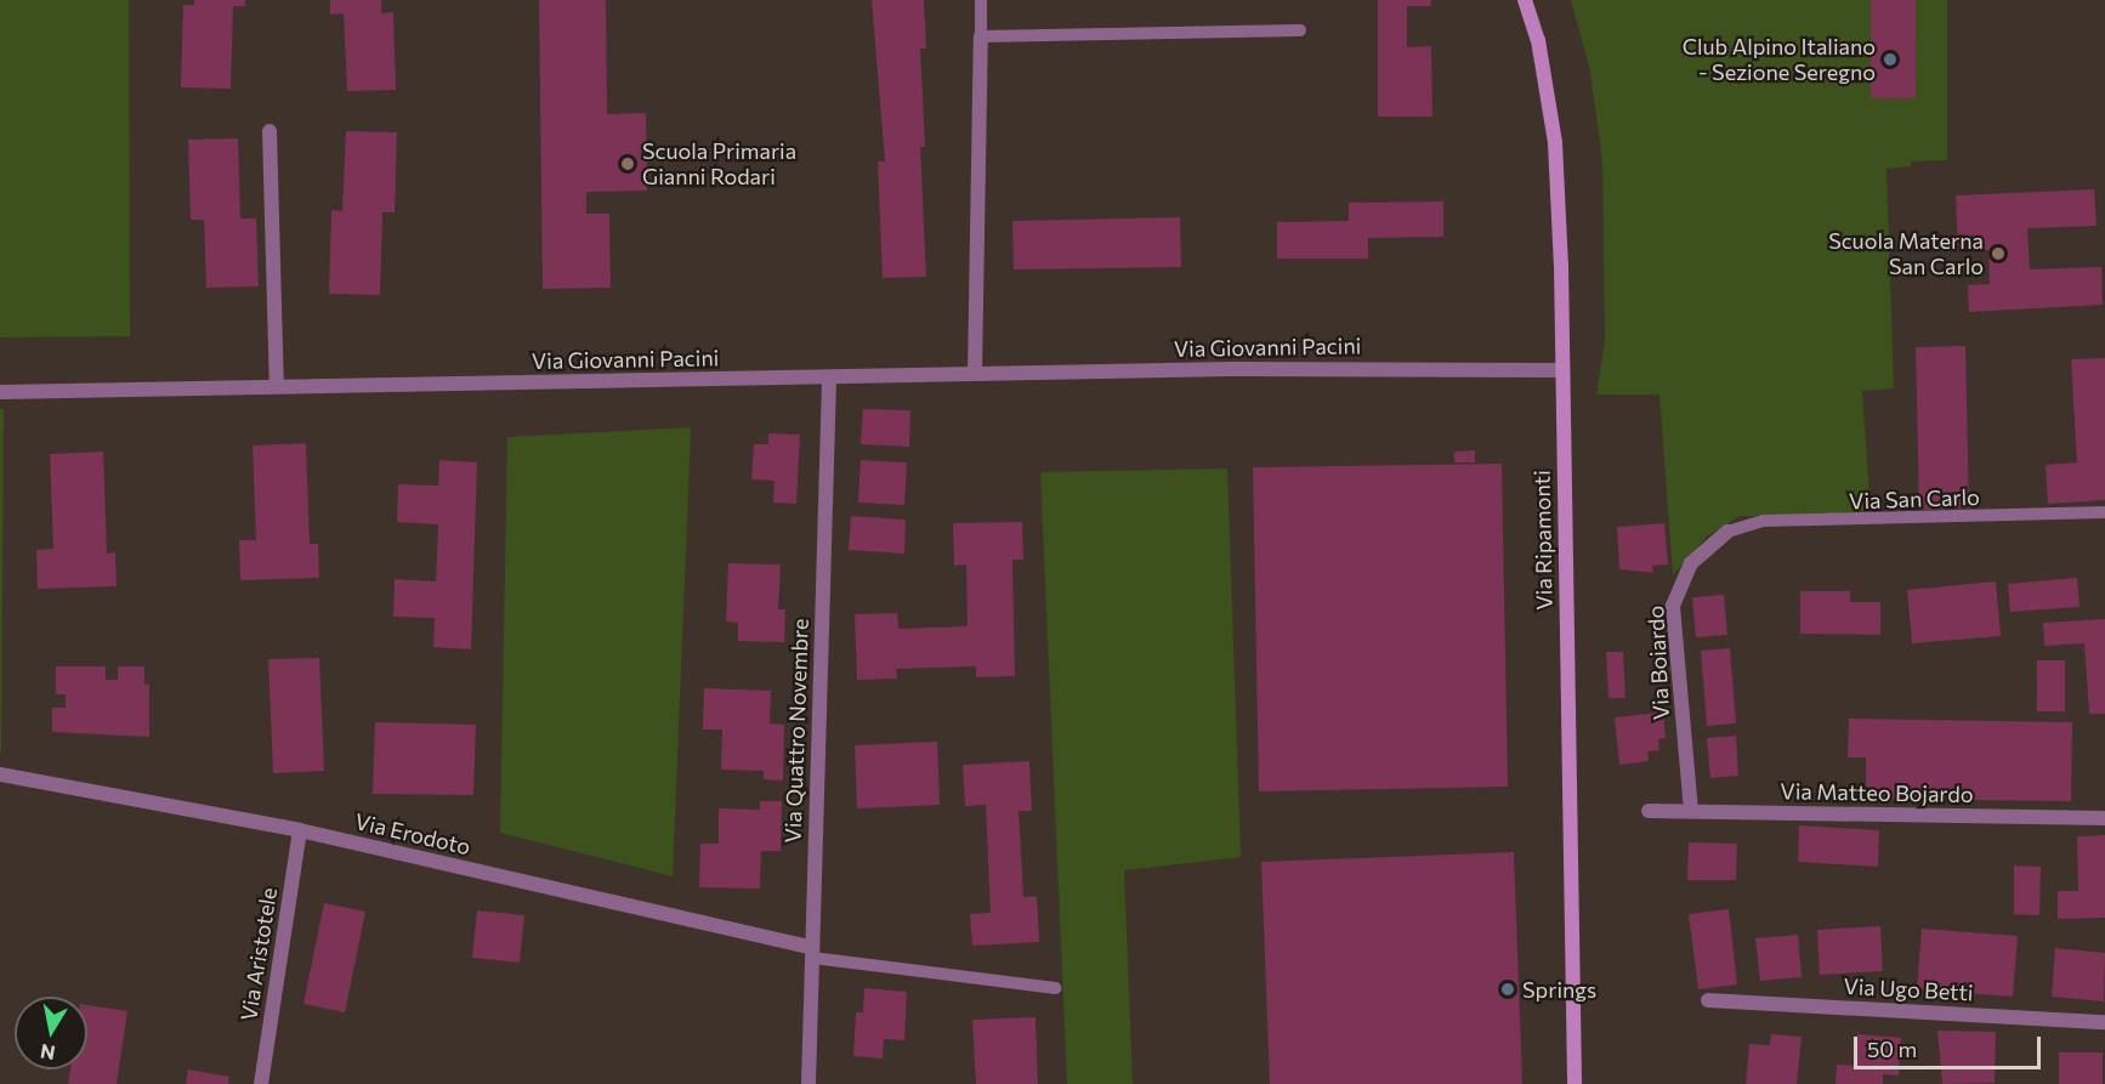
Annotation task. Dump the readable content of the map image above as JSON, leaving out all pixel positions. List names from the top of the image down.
{
  "streets": {
    "street": [
      "Via Giovanni Pacini",
      "Via Ripamonti",
      "Via Boiardo",
      "Via Quattro Novembre",
      "Via Matteo Bojardo",
      "Via Erodoto",
      "Via Aristotele",
      "Via Ugo Betti"
    ],
    "lane": ["Via San Carlo"]
  },
  "crossings": [
    ["Via Giovanni Pacini", "Via Ripamonti"],
    ["Via Giovanni Pacini", "Via Quattro Novembre"],
    ["Via San Carlo", "Via Boiardo"],
    ["Via Boiardo", "Via Matteo Bojardo"],
    ["Via Quattro Novembre", "Via Erodoto"],
    ["Via Erodoto", "Via Aristotele"]
  ],
  "places": [
    "Club Alpino Italiano - Sezione Seregno",
    "Scuola Primaria Gianni Rodari",
    "Scuola Materna San Carlo",
    "Springs"
  ],
  "scale_bar": "50 m",
  "north": "bottom"
}
